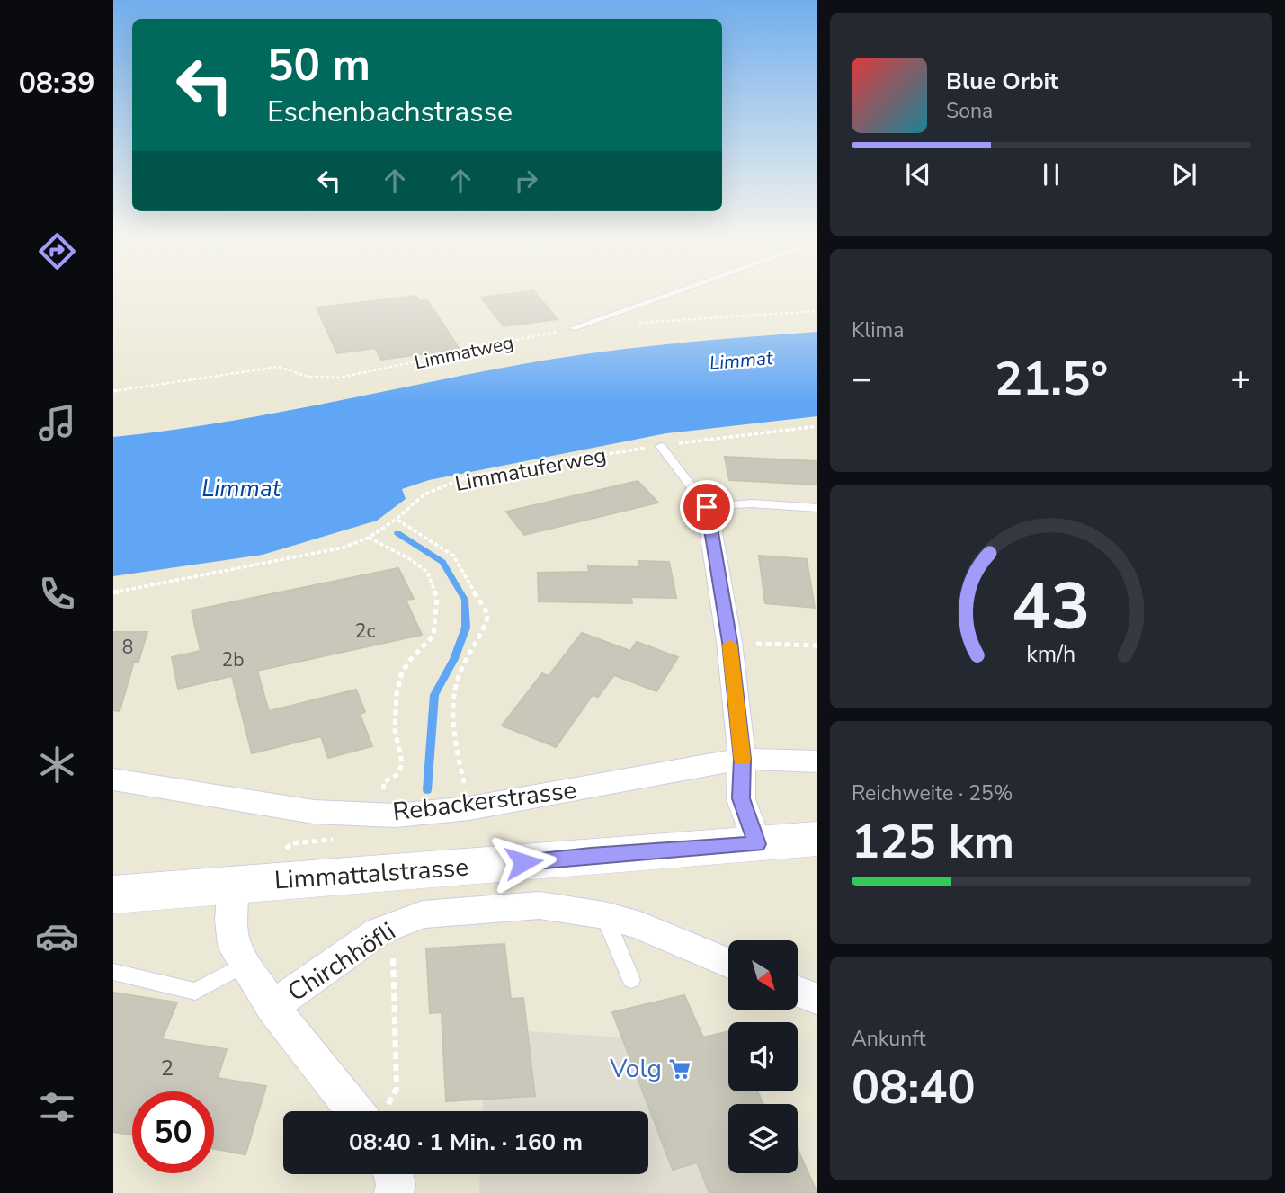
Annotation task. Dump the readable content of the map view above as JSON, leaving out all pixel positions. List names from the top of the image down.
{
  "streets": {
    "main road": ["Limmattalstrasse"],
    "street": ["Rebackerstrasse", "Chirchhöfli"],
    "path": ["Limmatweg", "Limmatuferweg"]
  },
  "water": ["Limmat"],
  "places": {
    "supermarket": ["Volg"]
  },
  "house_numbers": [
    "2c",
    "8",
    "2b",
    "2"
  ],
  "north": "bottom right",
  "page": {
    "tabs": "08:39",
    "turn": ["50 m", "Eschenbachstrasse"],
    "song": ["Blue Orbit", "Sona"],
    "tile": [
      "Klima",
      ["Reichweite · 25%", "125 km"],
      ["Ankunft", "08:40"]
    ],
    "heat": ["−", "21.5°", "+"],
    "limit": "50",
    "trip": "08:40 · 1 Min. · 160 m",
    "gauge": ["43", "km/h"]
  }
}
